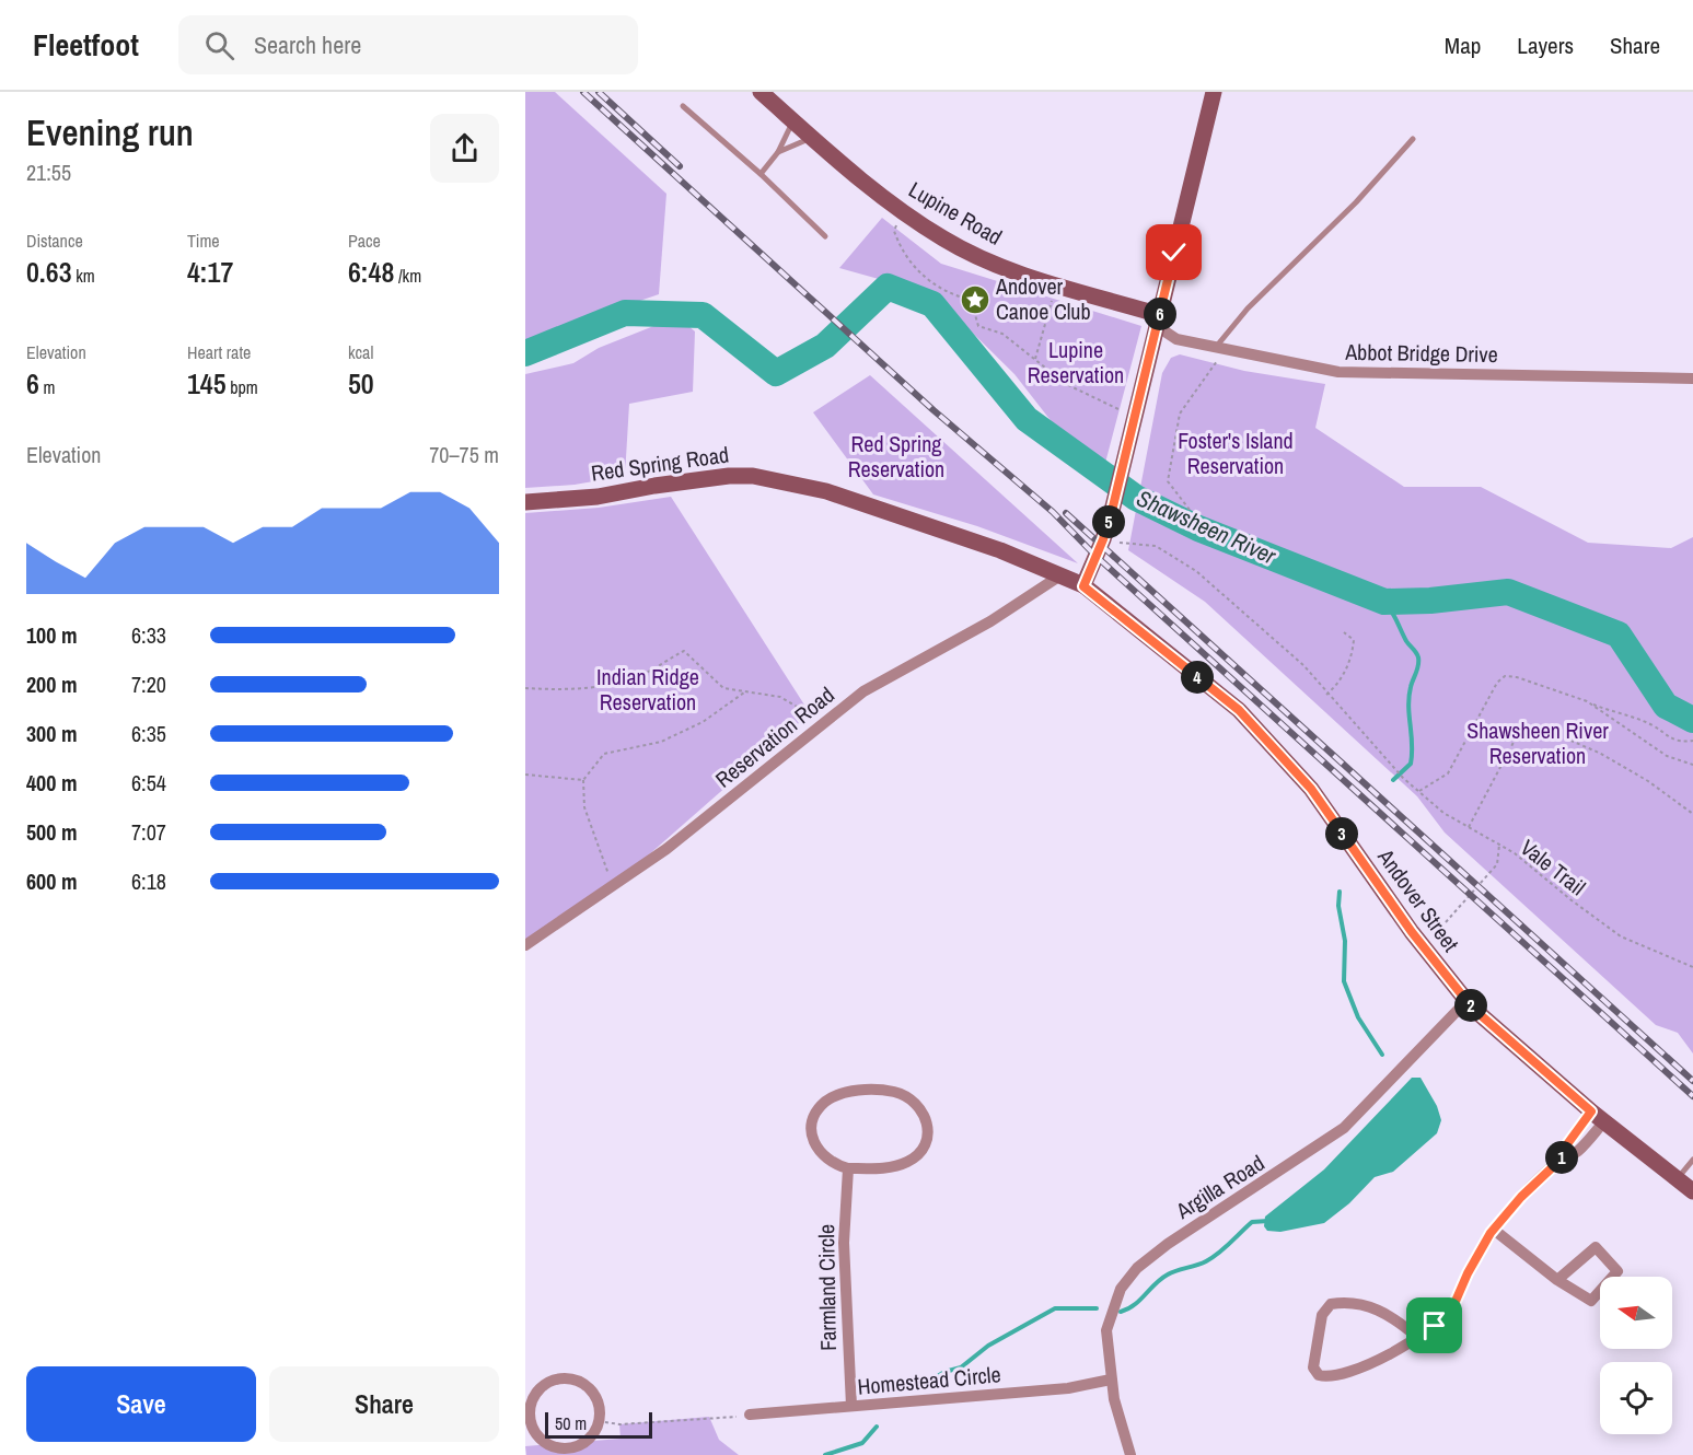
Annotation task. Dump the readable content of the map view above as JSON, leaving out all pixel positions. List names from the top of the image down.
{
  "streets": {
    "main road": ["Lupine Road", "Red Spring Road", "Andover Street"],
    "street": [
      "Abbot Bridge Drive",
      "Reservation Road",
      "Argilla Road",
      "Farmland Circle",
      "Homestead Circle"
    ],
    "path": ["Vale Trail"]
  },
  "crossings": [
    ["Lupine Road", "Abbot Bridge Drive"],
    ["Red Spring Road", "Reservation Road"],
    ["Red Spring Road", "Andover Street"],
    ["Reservation Road", "Andover Street"],
    ["Andover Street", "Argilla Road"],
    ["Argilla Road", "Homestead Circle"],
    ["Farmland Circle", "Homestead Circle"]
  ],
  "water": ["Shawsheen River"],
  "parks": [
    "Lupine Reservation",
    "Foster's Island Reservation",
    "Red Spring Reservation",
    "Indian Ridge Reservation",
    "Shawsheen River Reservation"
  ],
  "places": {
    "place": ["Andover Canoe Club"]
  },
  "scale_bar": "50 m",
  "north": "left",
  "page": {
    "header": "Fleetfoot",
    "search": "Search here",
    "nav": ["Map", "Layers", "Share"],
    "heading": ["Evening run", "21:55"],
    "stats": [
      ["Distance", "0.63 km"],
      ["Time", "4:17"],
      ["Pace", "6:48 /km"],
      ["Elevation", "6 m"],
      ["Heart rate", "145 bpm"],
      ["kcal", "50"]
    ],
    "pins": [
      "6",
      "5",
      "4",
      "3",
      "2",
      "1"
    ],
    "chart": ["Elevation", "70–75 m"],
    "list": [
      {
        "name": "100 m",
        "note": "6:33"
      },
      {
        "name": "200 m",
        "note": "7:20"
      },
      {
        "name": "300 m",
        "note": "6:35"
      },
      {
        "name": "400 m",
        "note": "6:54"
      },
      {
        "name": "500 m",
        "note": "7:07"
      },
      {
        "name": "600 m",
        "note": "6:18"
      }
    ],
    "buttons": ["Save", "Share"],
    "scale": "50 m"
  }
}
